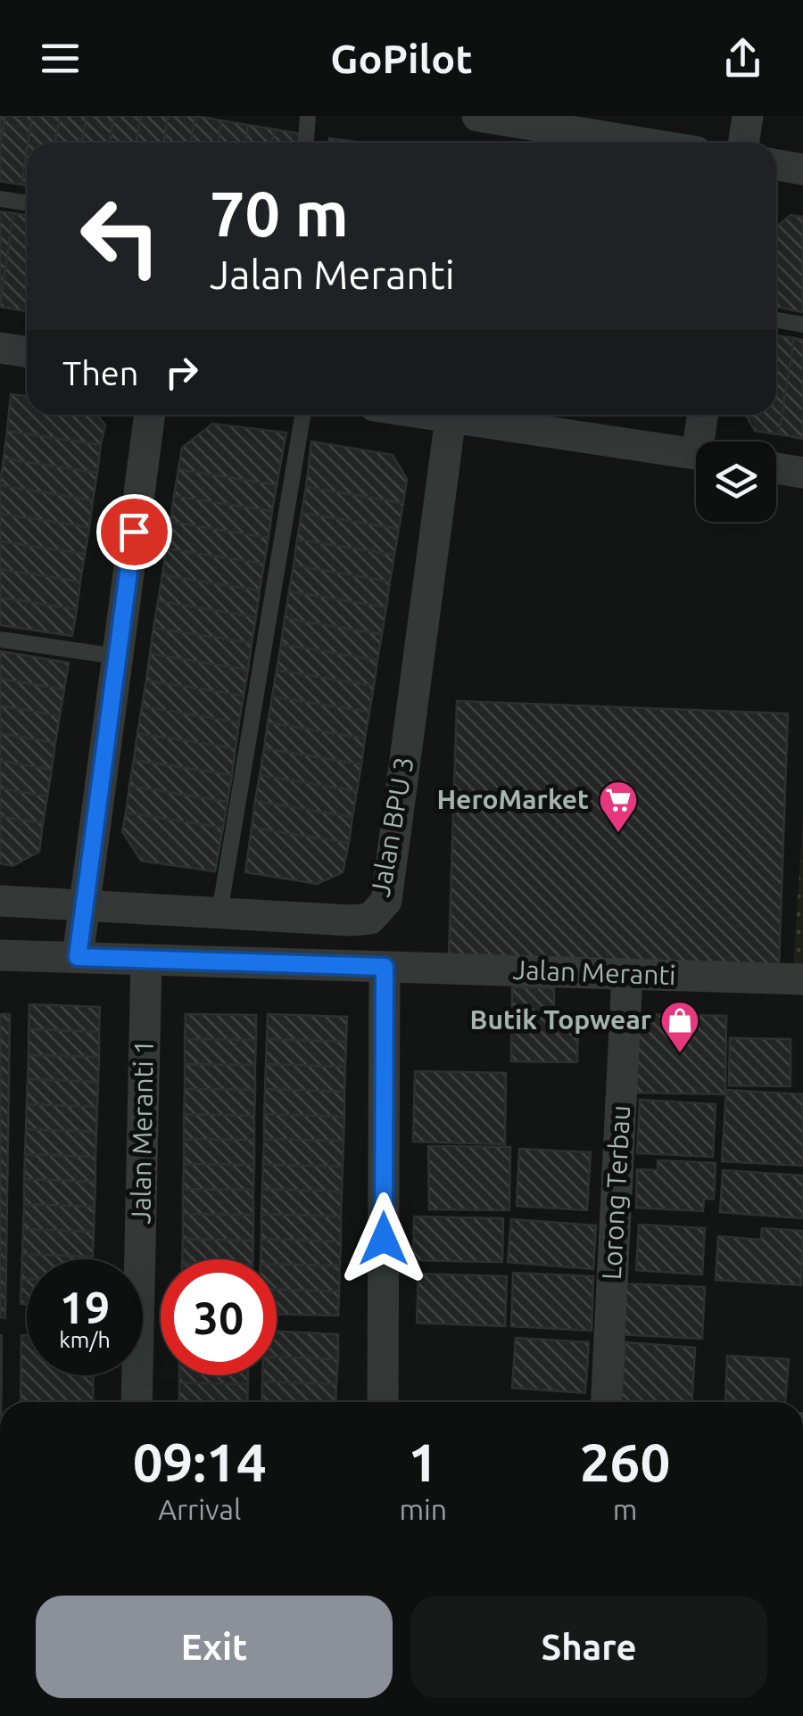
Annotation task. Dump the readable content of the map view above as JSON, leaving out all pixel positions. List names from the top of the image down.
{
  "streets": {
    "street": [
      "Jalan BPU 3",
      "Jalan Meranti",
      "Jalan Meranti 1",
      "Lorong Terbau"
    ]
  },
  "crossings": [
    ["Jalan Meranti", "Jalan Meranti 1"],
    ["Jalan Meranti", "Lorong Terbau"]
  ],
  "places": {
    "supermarket": ["HeroMarket"],
    "shop": ["Butik Topwear"]
  },
  "page": {
    "header": "GoPilot",
    "turn": ["70 m", "Jalan Meranti"],
    "then": "Then",
    "speed": "19 km/h",
    "limit": "30",
    "eta": [
      "09:14",
      "Arrival",
      "1",
      "min",
      "260",
      "m"
    ],
    "buttons": ["Exit", "Share"]
  }
}
